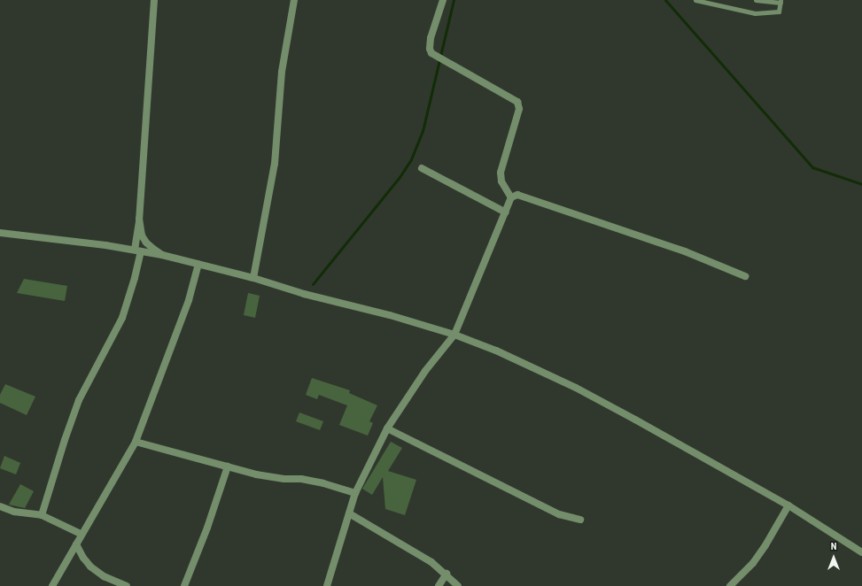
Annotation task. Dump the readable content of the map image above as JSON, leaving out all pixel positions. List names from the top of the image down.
{
  "north": "top"
}
